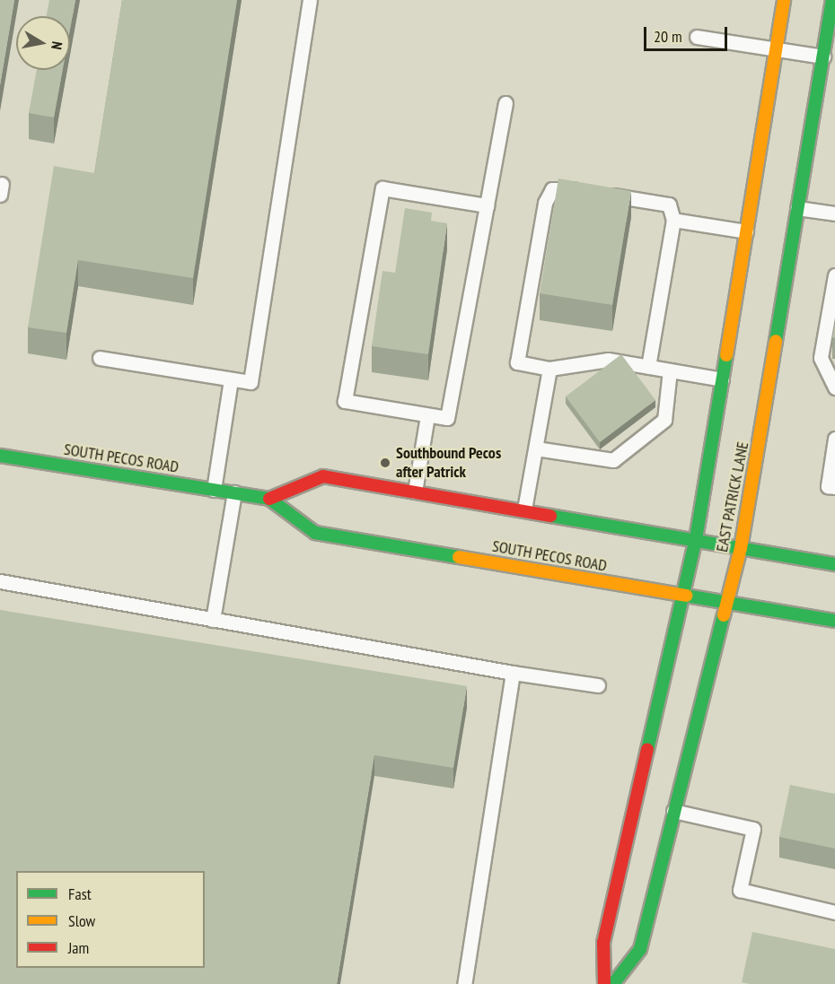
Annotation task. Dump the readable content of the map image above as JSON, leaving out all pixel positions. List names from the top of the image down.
{
  "streets": {
    "main road": ["SOUTH PECOS ROAD", "EAST PATRICK LANE"]
  },
  "crossings": [
    ["SOUTH PECOS ROAD", "EAST PATRICK LANE"]
  ],
  "places": ["Southbound Pecos after Patrick"],
  "legend": ["Fast", "Slow", "Jam"],
  "scale_bar": "20 m",
  "north": "right"
}
